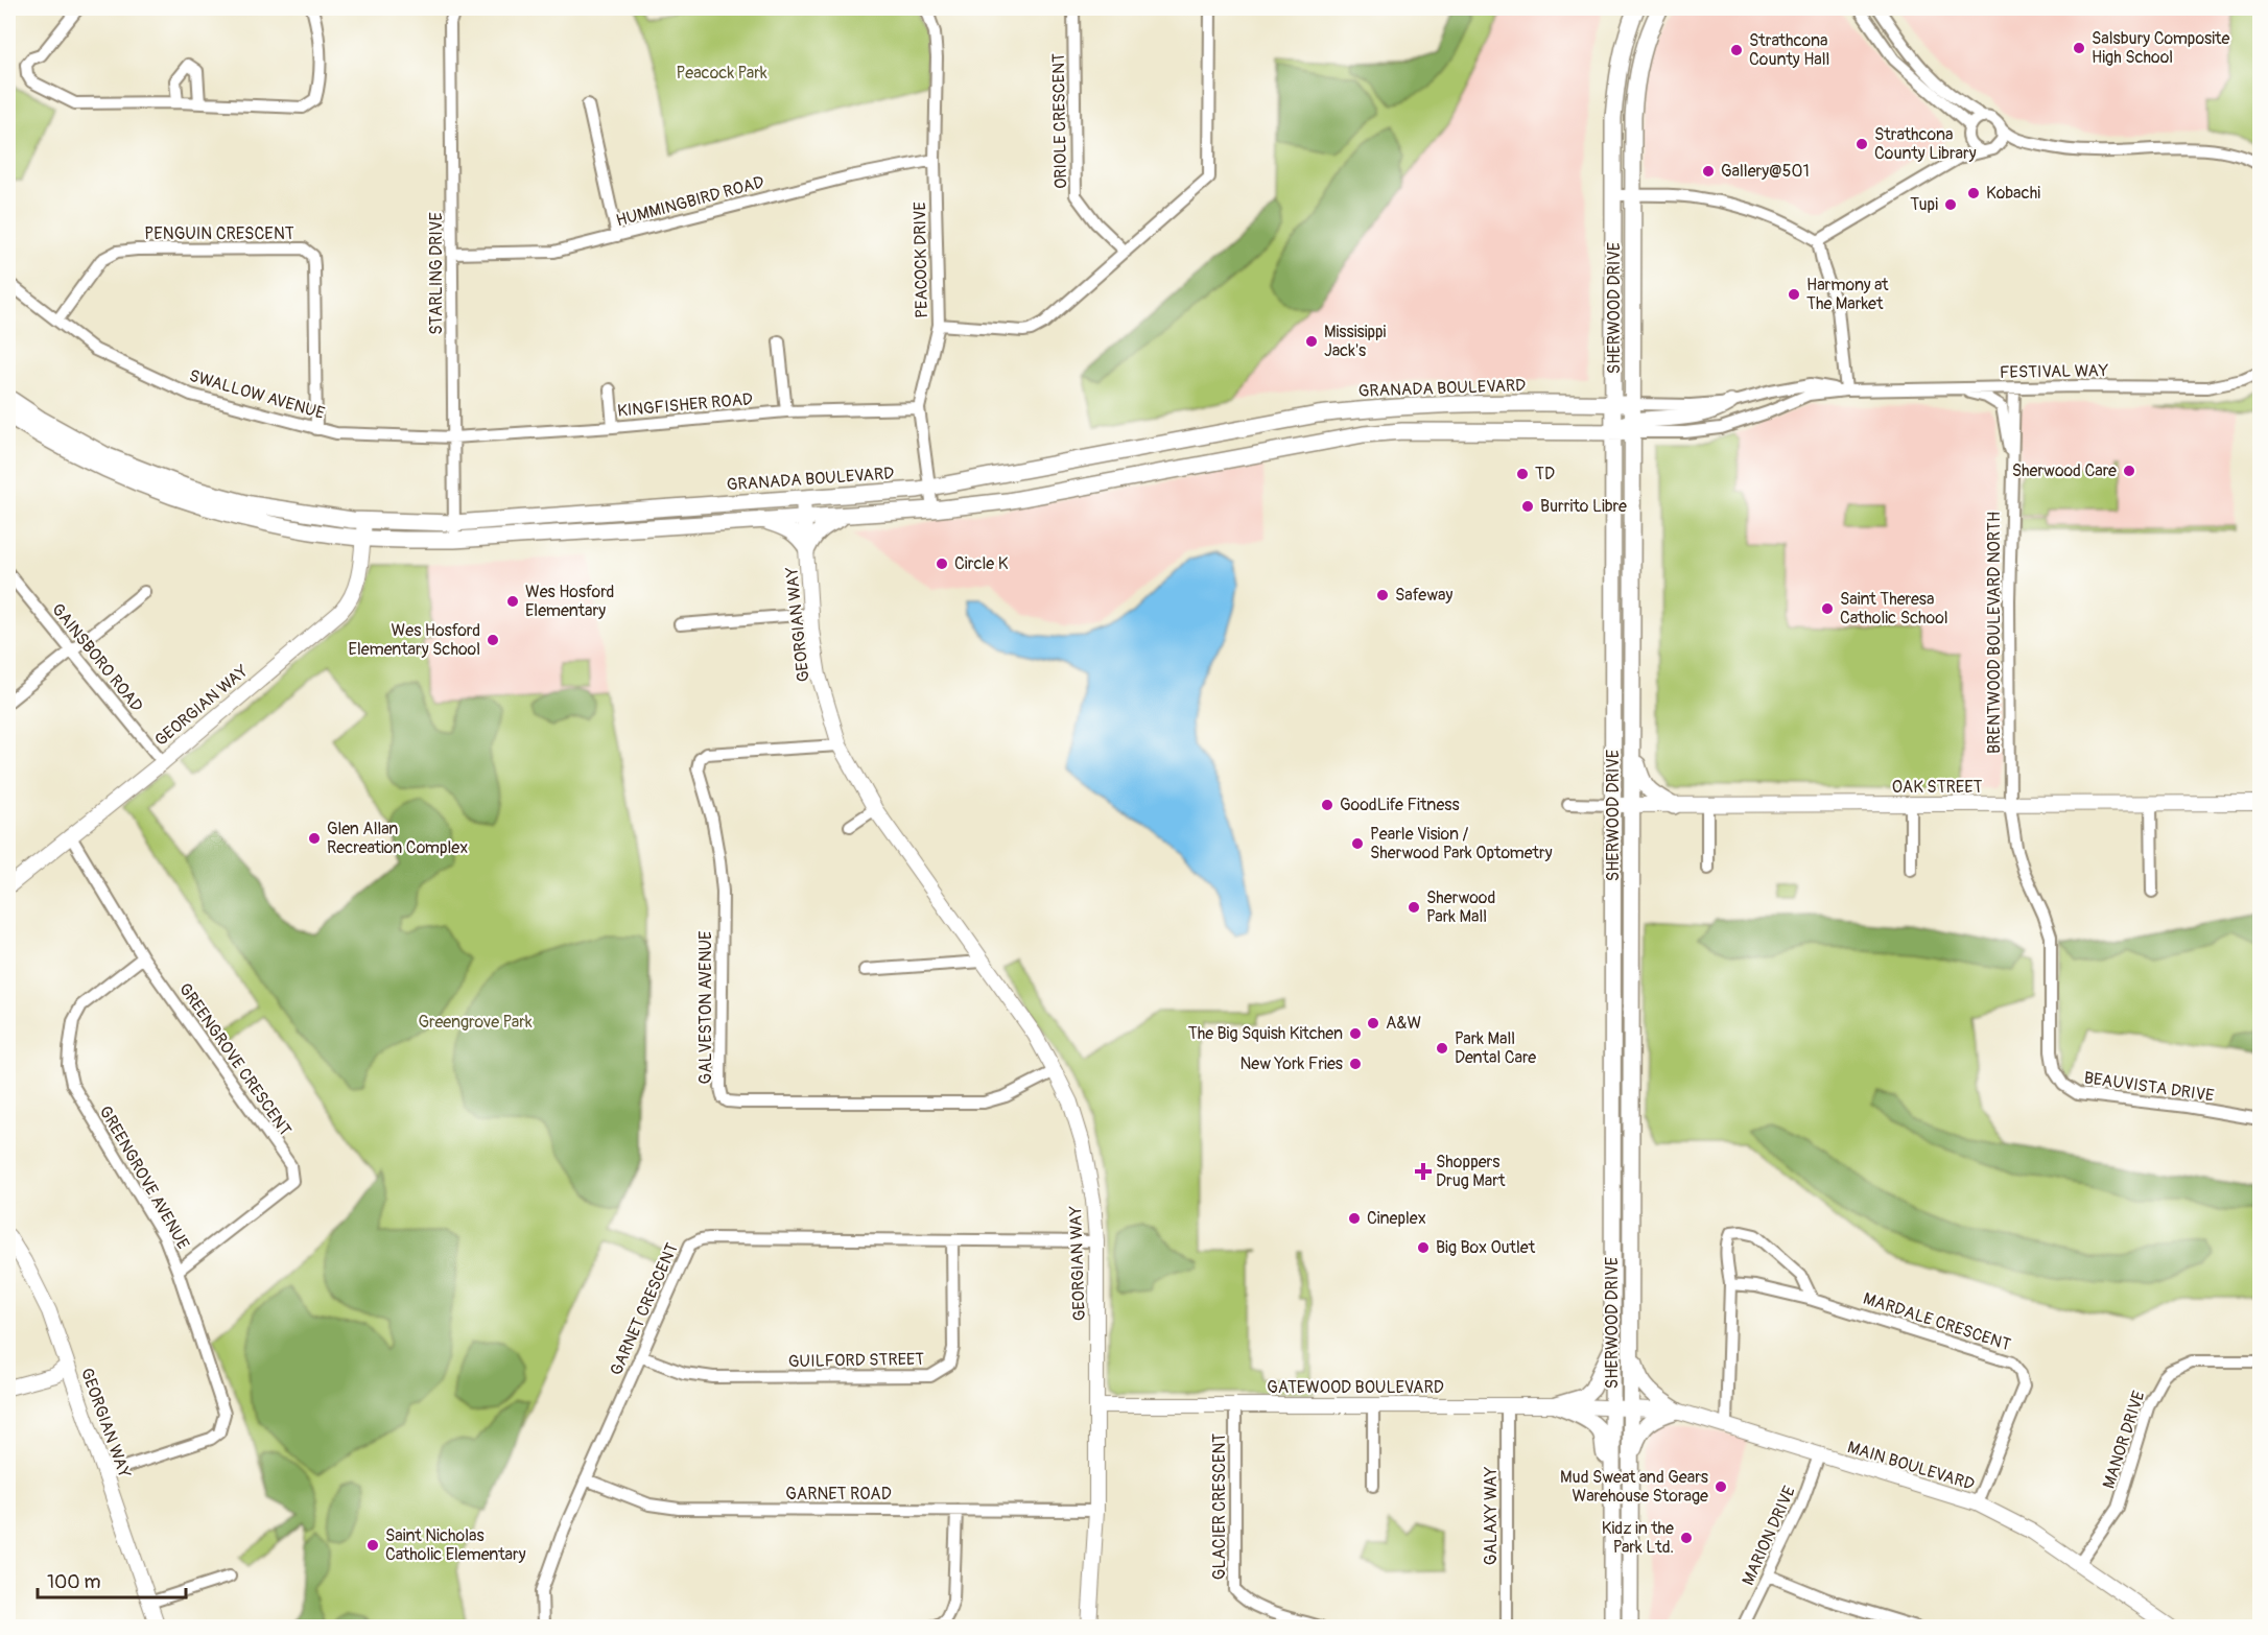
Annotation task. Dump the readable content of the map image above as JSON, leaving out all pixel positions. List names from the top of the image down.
{
  "streets": {
    "main road": ["SHERWOOD DRIVE", "GRANADA BOULEVARD"],
    "street": [
      "ORIOLE CRESCENT",
      "HUMMINGBIRD ROAD",
      "PENGUIN CRESCENT",
      "PEACOCK DRIVE",
      "STARLING DRIVE",
      "FESTIVAL WAY",
      "SWALLOW AVENUE",
      "KINGFISHER ROAD",
      "GEORGIAN WAY",
      "BRENTWOOD BOULEVARD NORTH",
      "GAINSBORO ROAD",
      "OAK STREET",
      "GALVESTON AVENUE",
      "GREENGROVE CRESCENT",
      "BEAUVISTA DRIVE",
      "GREENGROVE AVENUE",
      "GARNET CRESCENT",
      "MARDALE CRESCENT",
      "GUILFORD STREET",
      "GATEWOOD BOULEVARD",
      "MANOR DRIVE",
      "MAIN BOULEVARD",
      "GARNET ROAD",
      "GLACIER CRESCENT",
      "GALAXY WAY",
      "MARION DRIVE"
    ]
  },
  "crossings": [
    ["HUMMINGBIRD ROAD", "PEACOCK DRIVE"],
    ["HUMMINGBIRD ROAD", "STARLING DRIVE"],
    ["PENGUIN CRESCENT", "SWALLOW AVENUE"],
    ["PEACOCK DRIVE", "GRANADA BOULEVARD"],
    ["PEACOCK DRIVE", "KINGFISHER ROAD"],
    ["STARLING DRIVE", "GRANADA BOULEVARD"],
    ["STARLING DRIVE", "SWALLOW AVENUE"],
    ["STARLING DRIVE", "KINGFISHER ROAD"],
    ["SHERWOOD DRIVE", "FESTIVAL WAY"],
    ["SHERWOOD DRIVE", "GRANADA BOULEVARD"],
    ["SHERWOOD DRIVE", "OAK STREET"],
    ["SHERWOOD DRIVE", "GATEWOOD BOULEVARD"],
    ["SHERWOOD DRIVE", "MAIN BOULEVARD"],
    ["FESTIVAL WAY", "GRANADA BOULEVARD"],
    ["GRANADA BOULEVARD", "GEORGIAN WAY"],
    ["SWALLOW AVENUE", "KINGFISHER ROAD"],
    ["GEORGIAN WAY", "GAINSBORO ROAD"],
    ["GEORGIAN WAY", "GALVESTON AVENUE"],
    ["GEORGIAN WAY", "GREENGROVE CRESCENT"],
    ["GEORGIAN WAY", "GREENGROVE AVENUE"],
    ["GEORGIAN WAY", "GARNET CRESCENT"],
    ["GEORGIAN WAY", "GATEWOOD BOULEVARD"],
    ["GEORGIAN WAY", "GARNET ROAD"],
    ["BRENTWOOD BOULEVARD NORTH", "OAK STREET"],
    ["BRENTWOOD BOULEVARD NORTH", "BEAUVISTA DRIVE"],
    ["OAK STREET", "BEAUVISTA DRIVE"],
    ["GREENGROVE CRESCENT", "GREENGROVE AVENUE"],
    ["GARNET CRESCENT", "GUILFORD STREET"],
    ["GARNET CRESCENT", "GARNET ROAD"],
    ["MARDALE CRESCENT", "MAIN BOULEVARD"],
    ["GATEWOOD BOULEVARD", "MAIN BOULEVARD"],
    ["GATEWOOD BOULEVARD", "GLACIER CRESCENT"],
    ["GATEWOOD BOULEVARD", "GALAXY WAY"],
    ["MANOR DRIVE", "MAIN BOULEVARD"],
    ["MAIN BOULEVARD", "MARION DRIVE"]
  ],
  "parks": ["Peacock Park", "Greengrove Park"],
  "places": {
    "other": [
      "Salsbury Composite High School",
      "Strathcona County Hall",
      "Strathcona County Library",
      "Gallery@501",
      "Kobachi",
      "Tupi",
      "Harmony at The Market",
      "Missisippi Jack's",
      "Sherwood Care",
      "TD",
      "Burrito Libre",
      "Circle K",
      "Safeway",
      "Wes Hosford Elementary",
      "Saint Theresa Catholic School",
      "Wes Hosford Elementary School",
      "GoodLife Fitness",
      "Glen Allan Recreation Complex",
      "Pearle Vision / Sherwood Park Optometry",
      "Sherwood Park Mall",
      "A&W",
      "The Big Squish Kitchen",
      "Park Mall Dental Care",
      "New York Fries",
      "Cineplex",
      "Big Box Outlet",
      "Mud Sweat and Gears Warehouse Storage",
      "Kidz in the Park Ltd.",
      "Saint Nicholas Catholic Elementary"
    ],
    "health": ["Shoppers Drug Mart"]
  },
  "scale_bar": "100 m"
}
